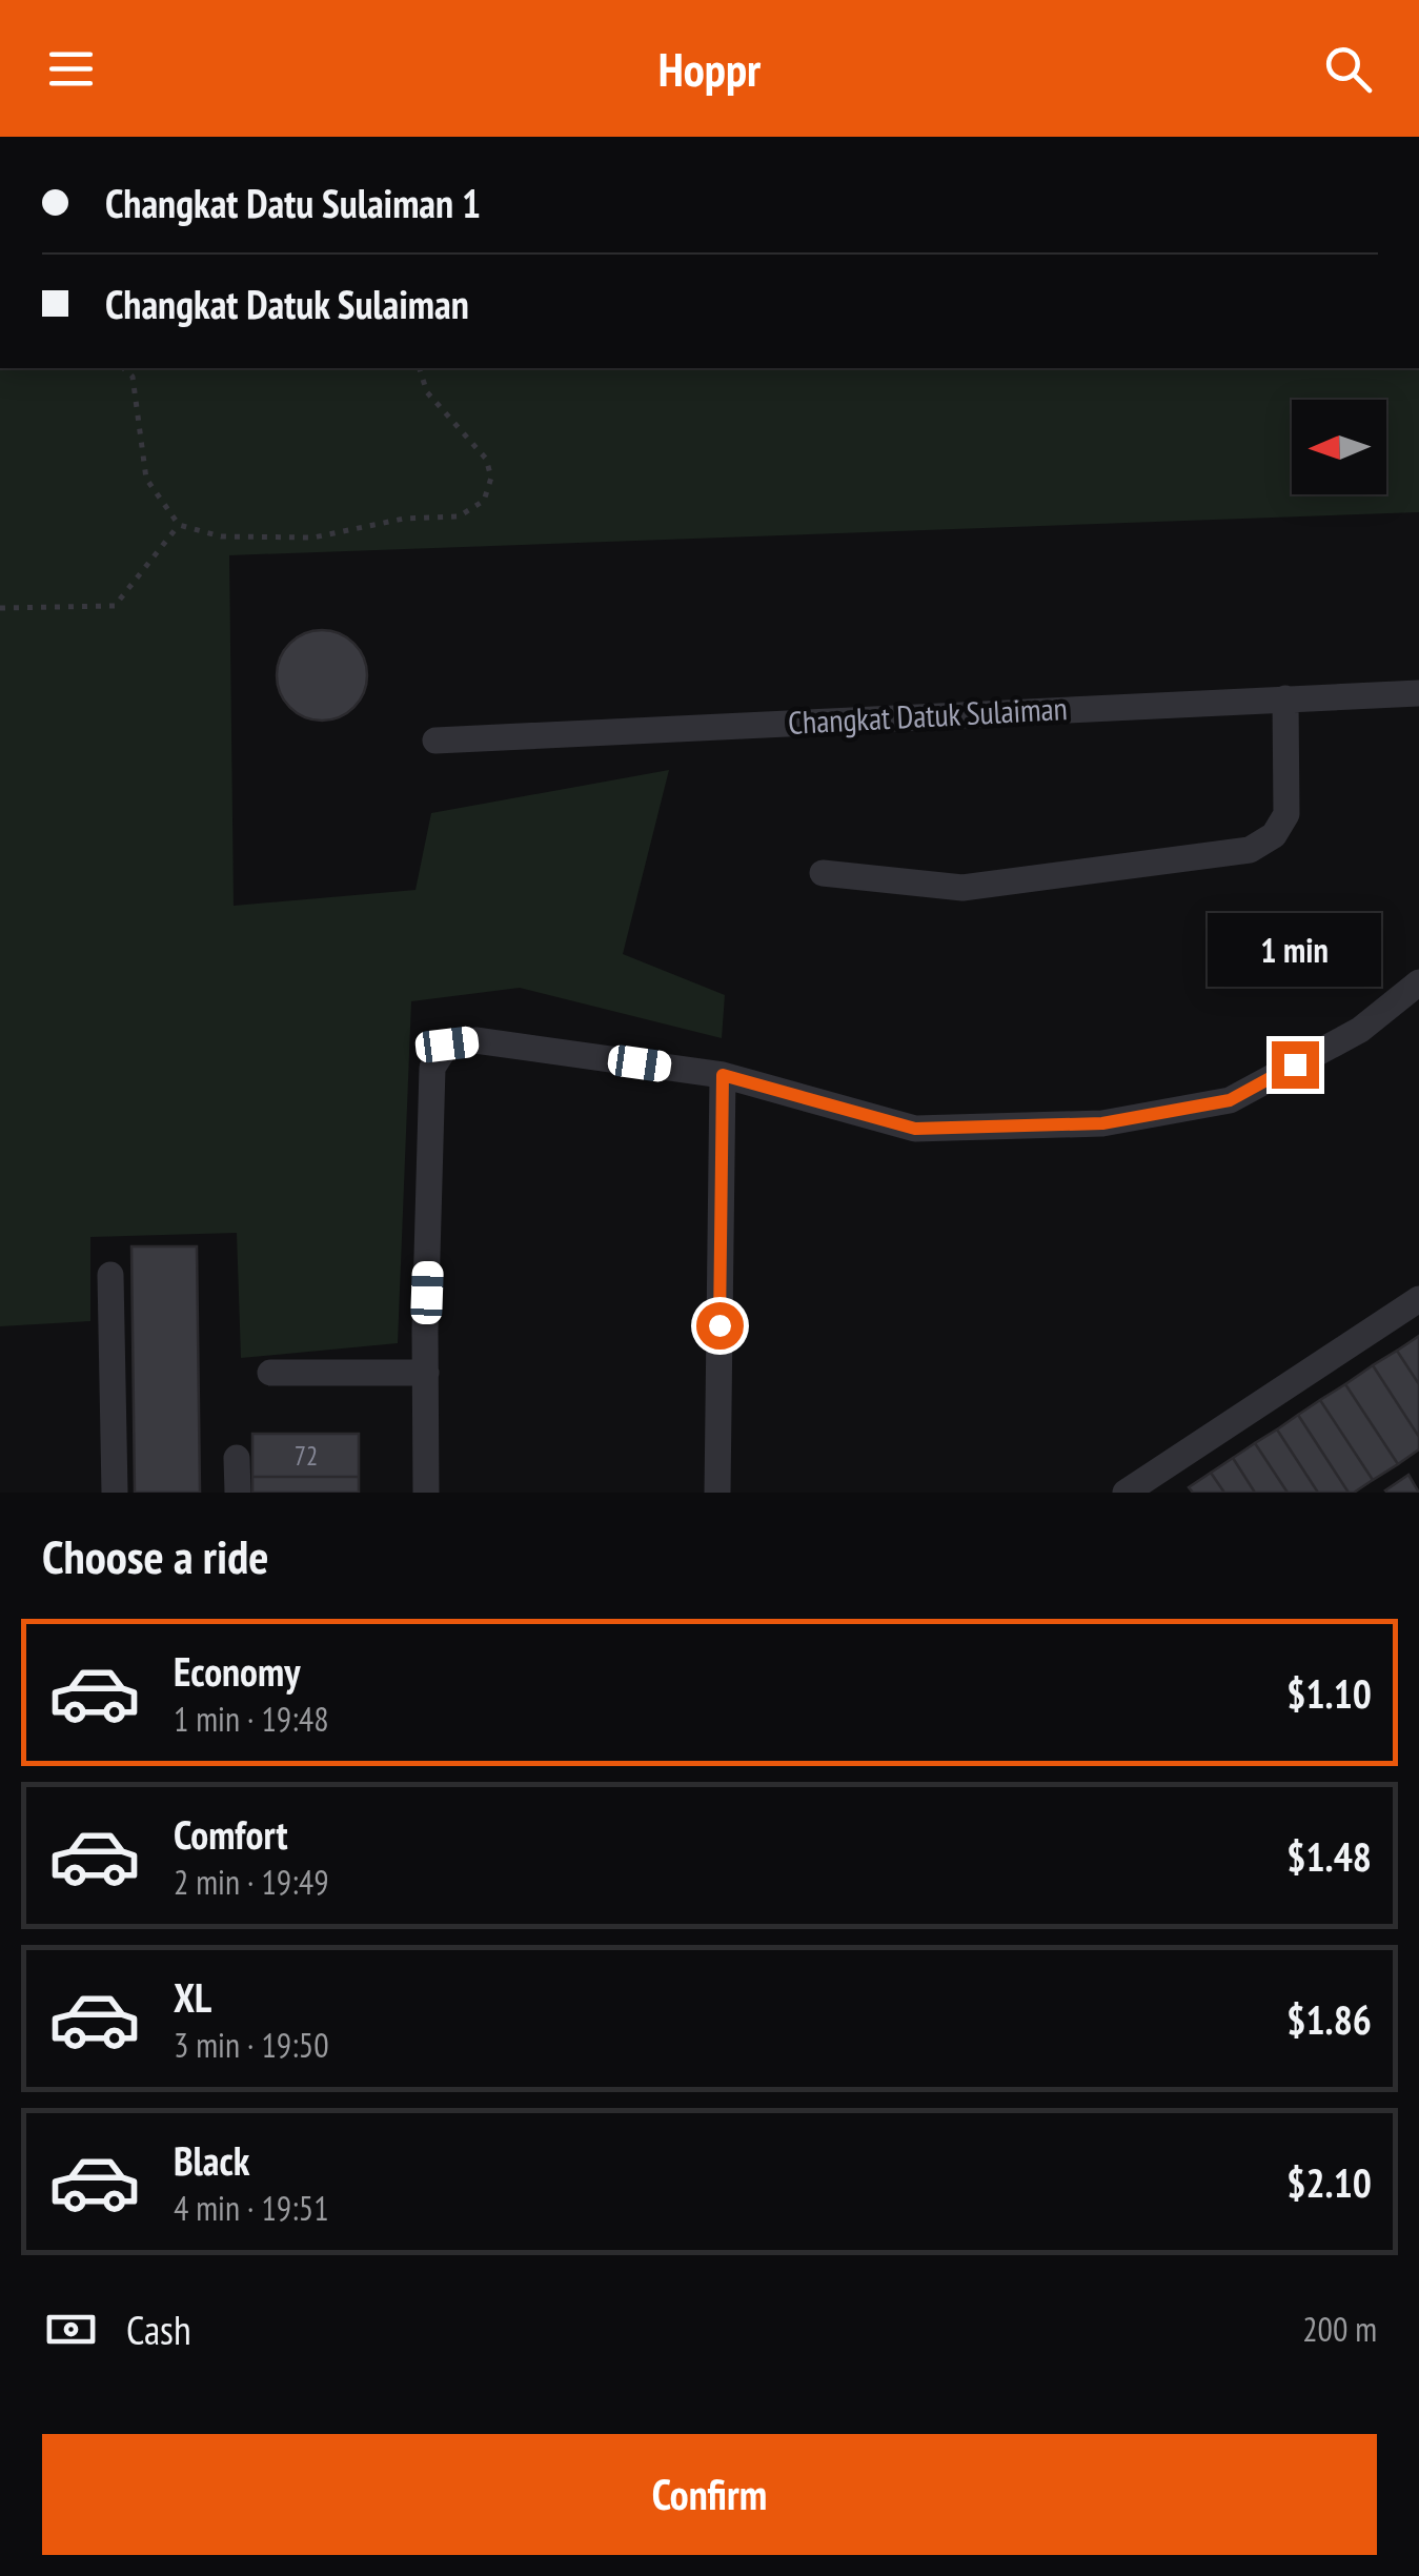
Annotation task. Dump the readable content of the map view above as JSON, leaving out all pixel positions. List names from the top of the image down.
{
  "streets": {
    "street": ["Changkat Datuk Sulaiman"]
  },
  "house_numbers": ["72"],
  "north": "left",
  "page": {
    "header": "Hoppr",
    "banner": ["Changkat Datu Sulaiman 1", "Changkat Datuk Sulaiman"],
    "bubble": "1 min",
    "heading": "Choose a ride",
    "list": [
      {
        "name": "Economy",
        "note": "1 min · 19:48",
        "value": "$1.10"
      },
      {
        "name": "Comfort",
        "note": "2 min · 19:49",
        "value": "$1.48"
      },
      {
        "name": "XL",
        "note": "3 min · 19:50",
        "value": "$1.86"
      },
      {
        "name": "Black",
        "note": "4 min · 19:51",
        "value": "$2.10"
      }
    ],
    "pay": ["Cash", "200 m"],
    "buttons": "Confirm"
  }
}
